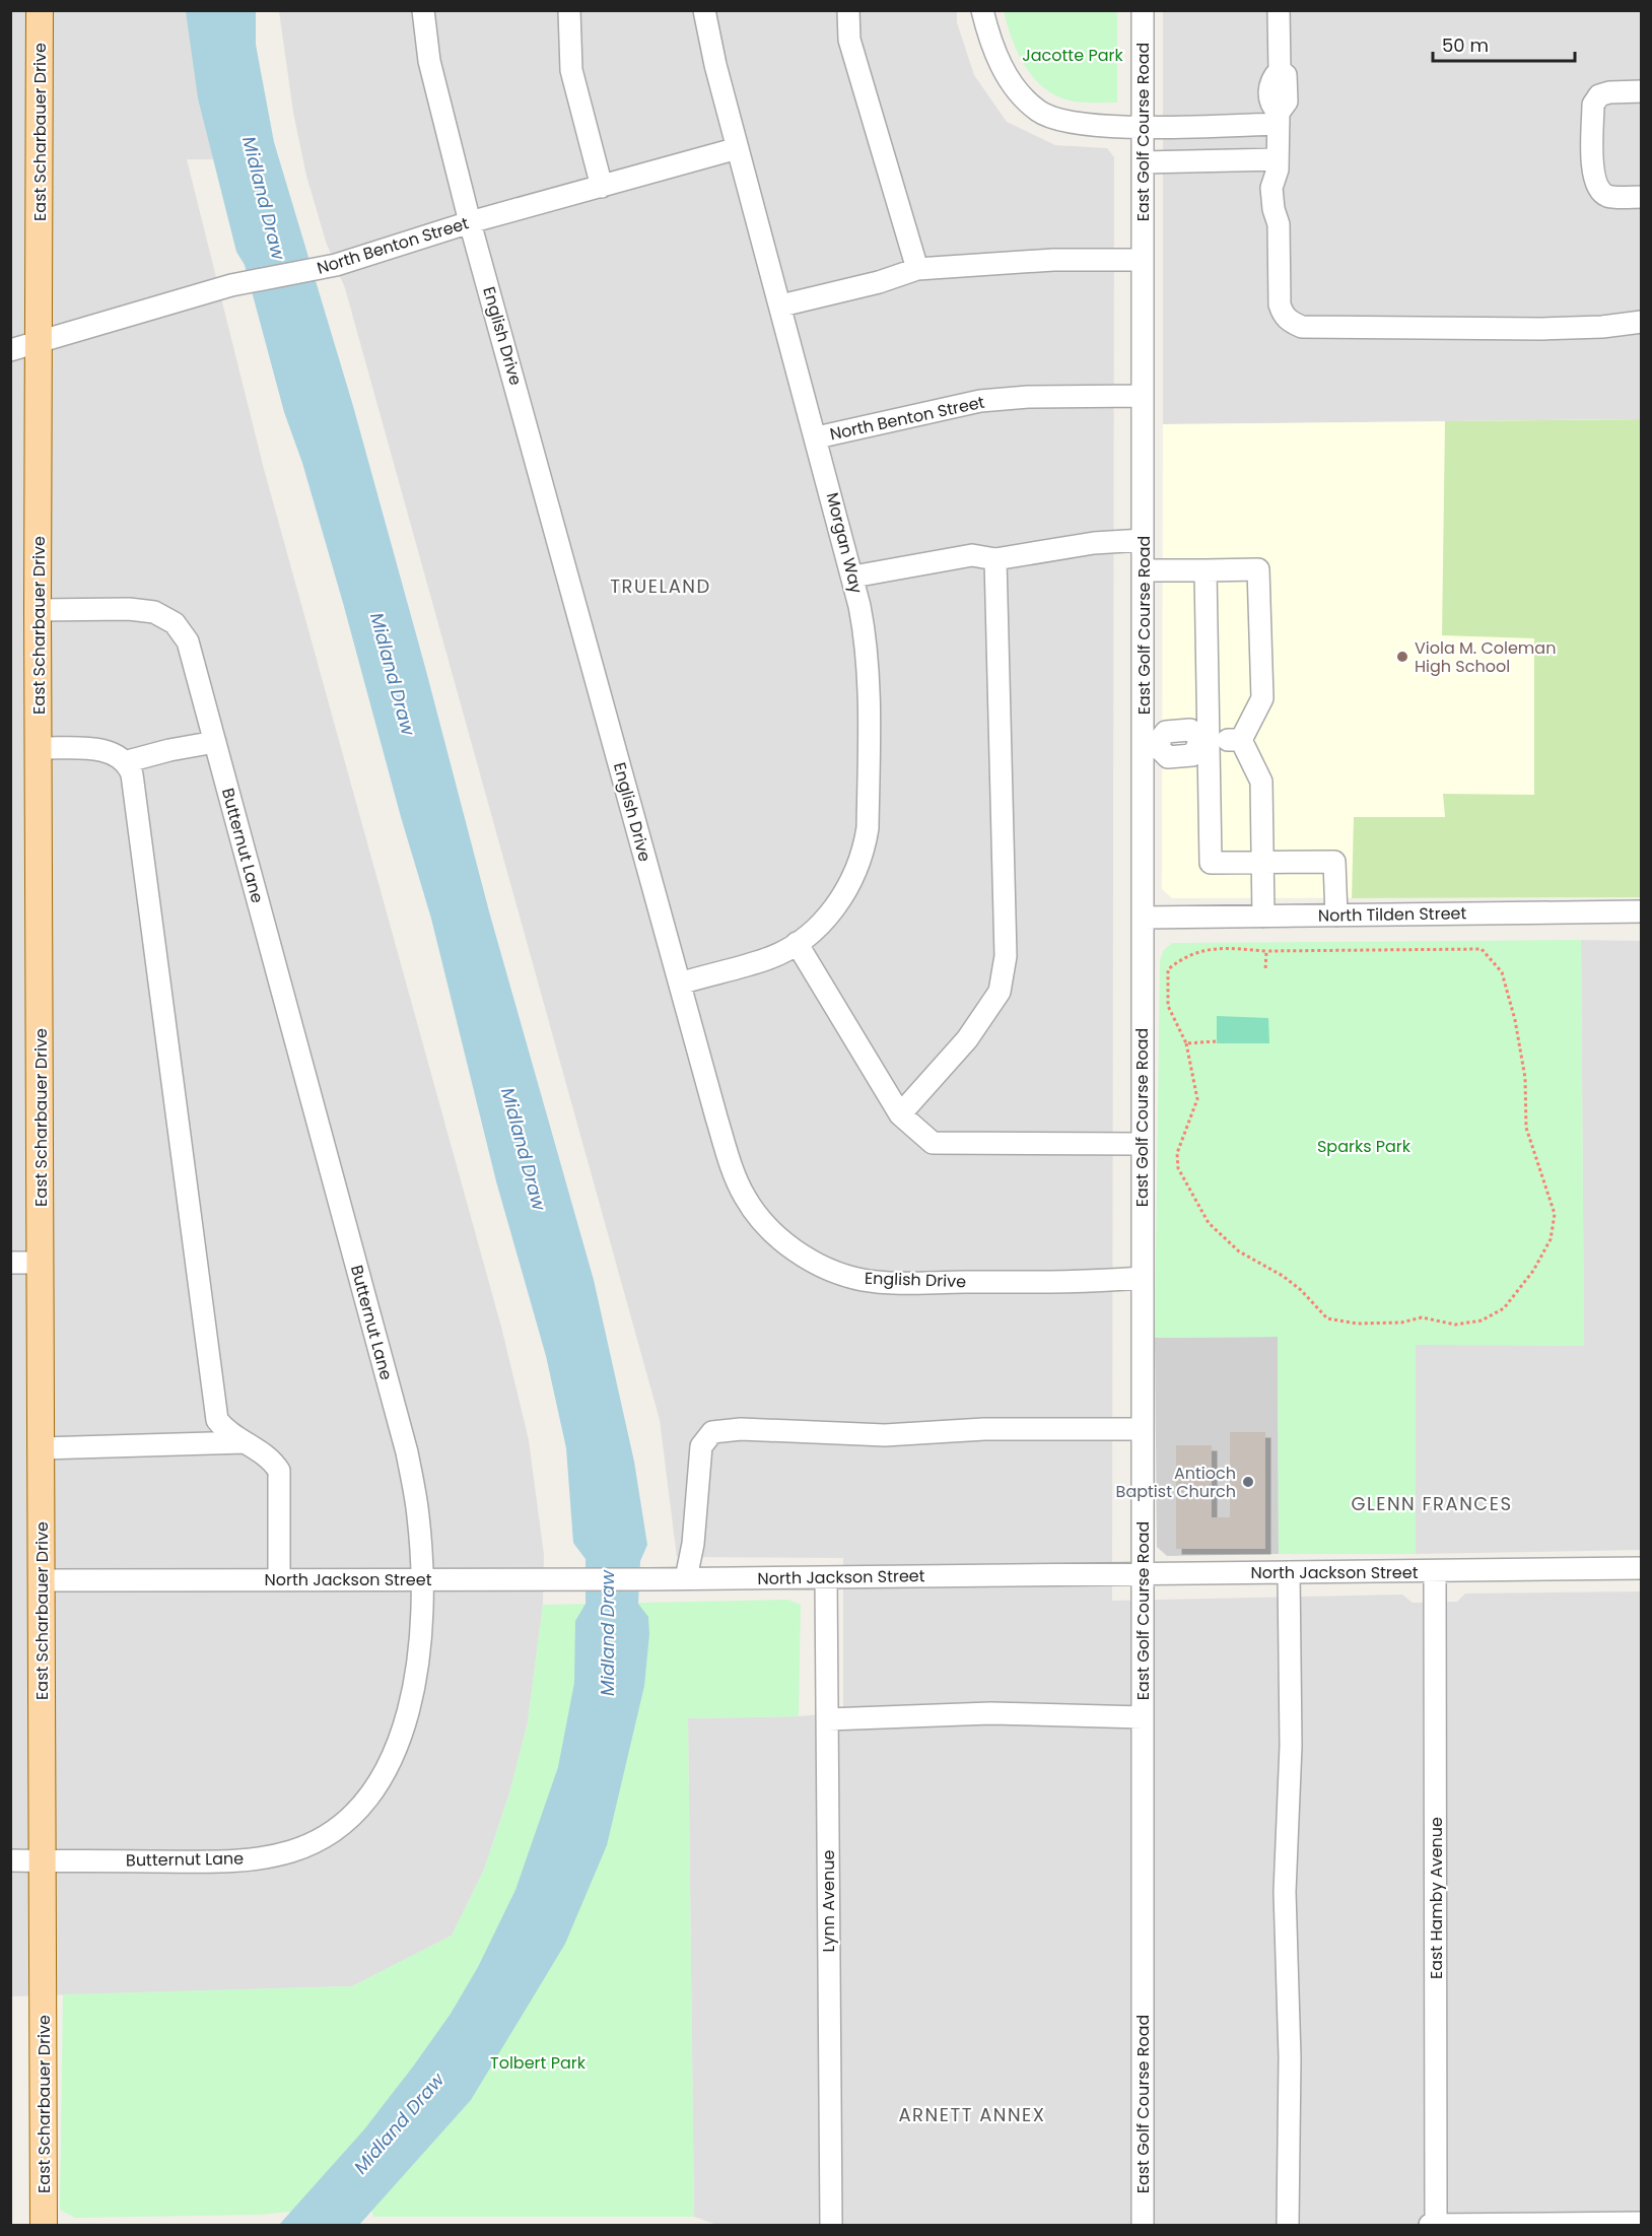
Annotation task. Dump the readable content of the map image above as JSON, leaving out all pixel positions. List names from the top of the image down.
{
  "streets": {
    "main road": ["East Scharbauer Drive"],
    "street": [
      "East Golf Course Road",
      "North Benton Street",
      "English Drive",
      "Morgan Way",
      "Butternut Lane",
      "North Tilden Street",
      "North Jackson Street",
      "East Hamby Avenue",
      "Lynn Avenue"
    ]
  },
  "crossings": [
    ["East Scharbauer Drive", "North Benton Street"],
    ["East Scharbauer Drive", "Butternut Lane"],
    ["East Scharbauer Drive", "North Jackson Street"],
    ["East Golf Course Road", "North Benton Street"],
    ["East Golf Course Road", "English Drive"],
    ["East Golf Course Road", "North Tilden Street"],
    ["East Golf Course Road", "North Jackson Street"],
    ["North Benton Street", "English Drive"],
    ["North Benton Street", "Morgan Way"],
    ["English Drive", "Morgan Way"],
    ["Butternut Lane", "North Jackson Street"],
    ["North Jackson Street", "East Hamby Avenue"],
    ["North Jackson Street", "Lynn Avenue"]
  ],
  "districts": ["TRUELAND", "GLENN FRANCES", "ARNETT ANNEX"],
  "water": ["Midland Draw"],
  "parks": ["Jacotte Park", "Sparks Park", "Tolbert Park"],
  "places": ["Viola M. Coleman High School", "Antioch Baptist Church"],
  "scale_bar": "50 m"
}
